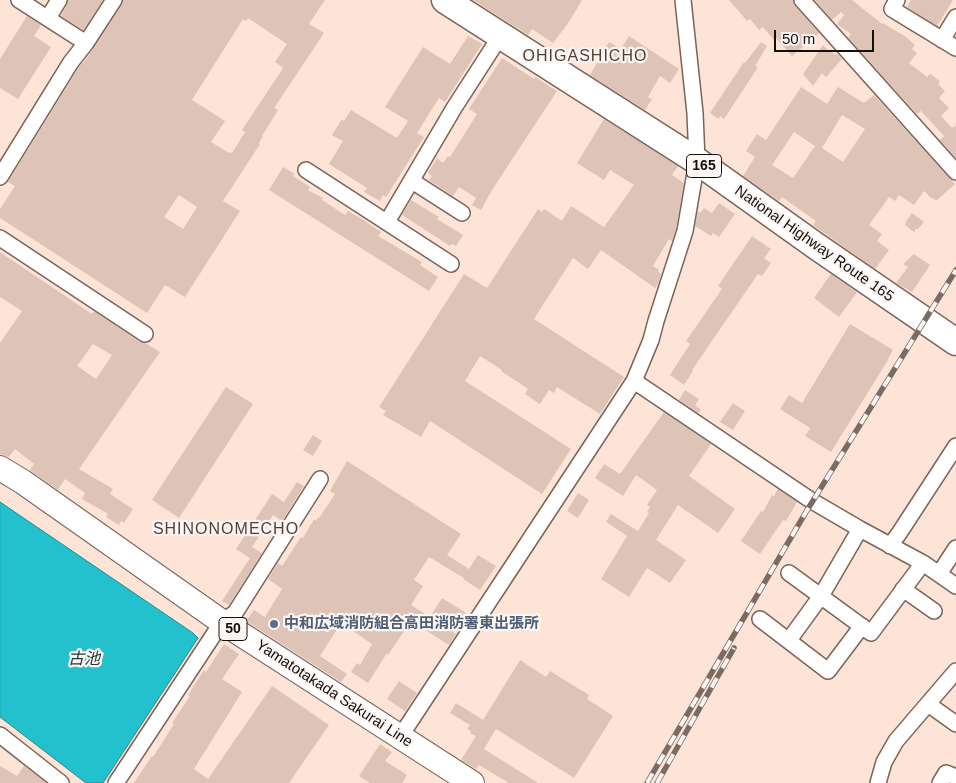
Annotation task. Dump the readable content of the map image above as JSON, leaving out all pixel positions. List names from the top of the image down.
{
  "streets": {
    "highway": ["165", "National Highway Route 165"],
    "main road": ["50", "Yamatotakada Sakurai Line"]
  },
  "districts": ["OHIGASHICHO", "SHINONOMECHO"],
  "water": ["古池"],
  "places": ["中和広域消防組合高田消防署東出張所"],
  "scale_bar": "50 m"
}
